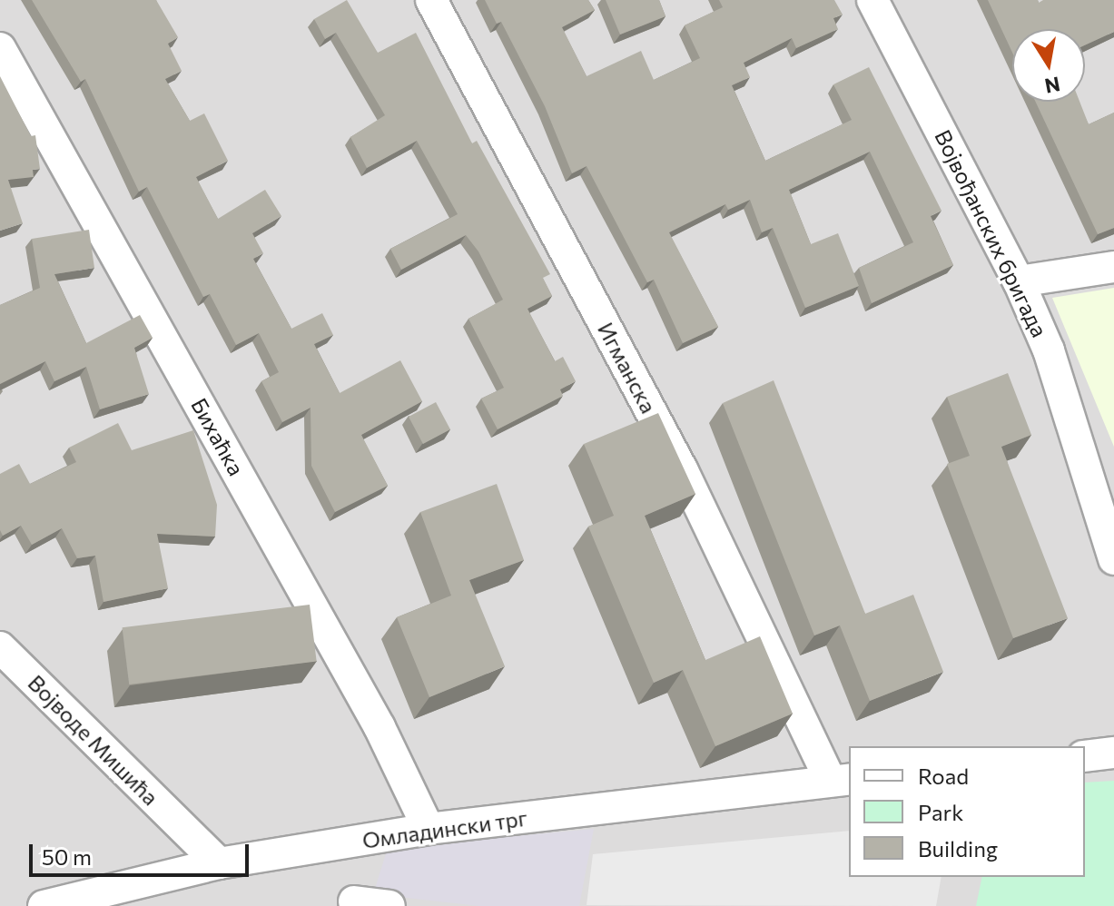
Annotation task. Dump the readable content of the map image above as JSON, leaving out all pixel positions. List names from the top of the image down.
{
  "streets": {
    "street": [
      "Војвођанских бригада",
      "Игманска",
      "Бихаћка",
      "Војводе Мишића",
      "Омладински трг"
    ]
  },
  "crossings": [
    ["Игманска", "Омладински трг"],
    ["Бихаћка", "Омладински трг"],
    ["Војводе Мишића", "Омладински трг"]
  ],
  "legend": ["Road", "Park", "Building"],
  "scale_bar": "50 m",
  "north": "bottom"
}
